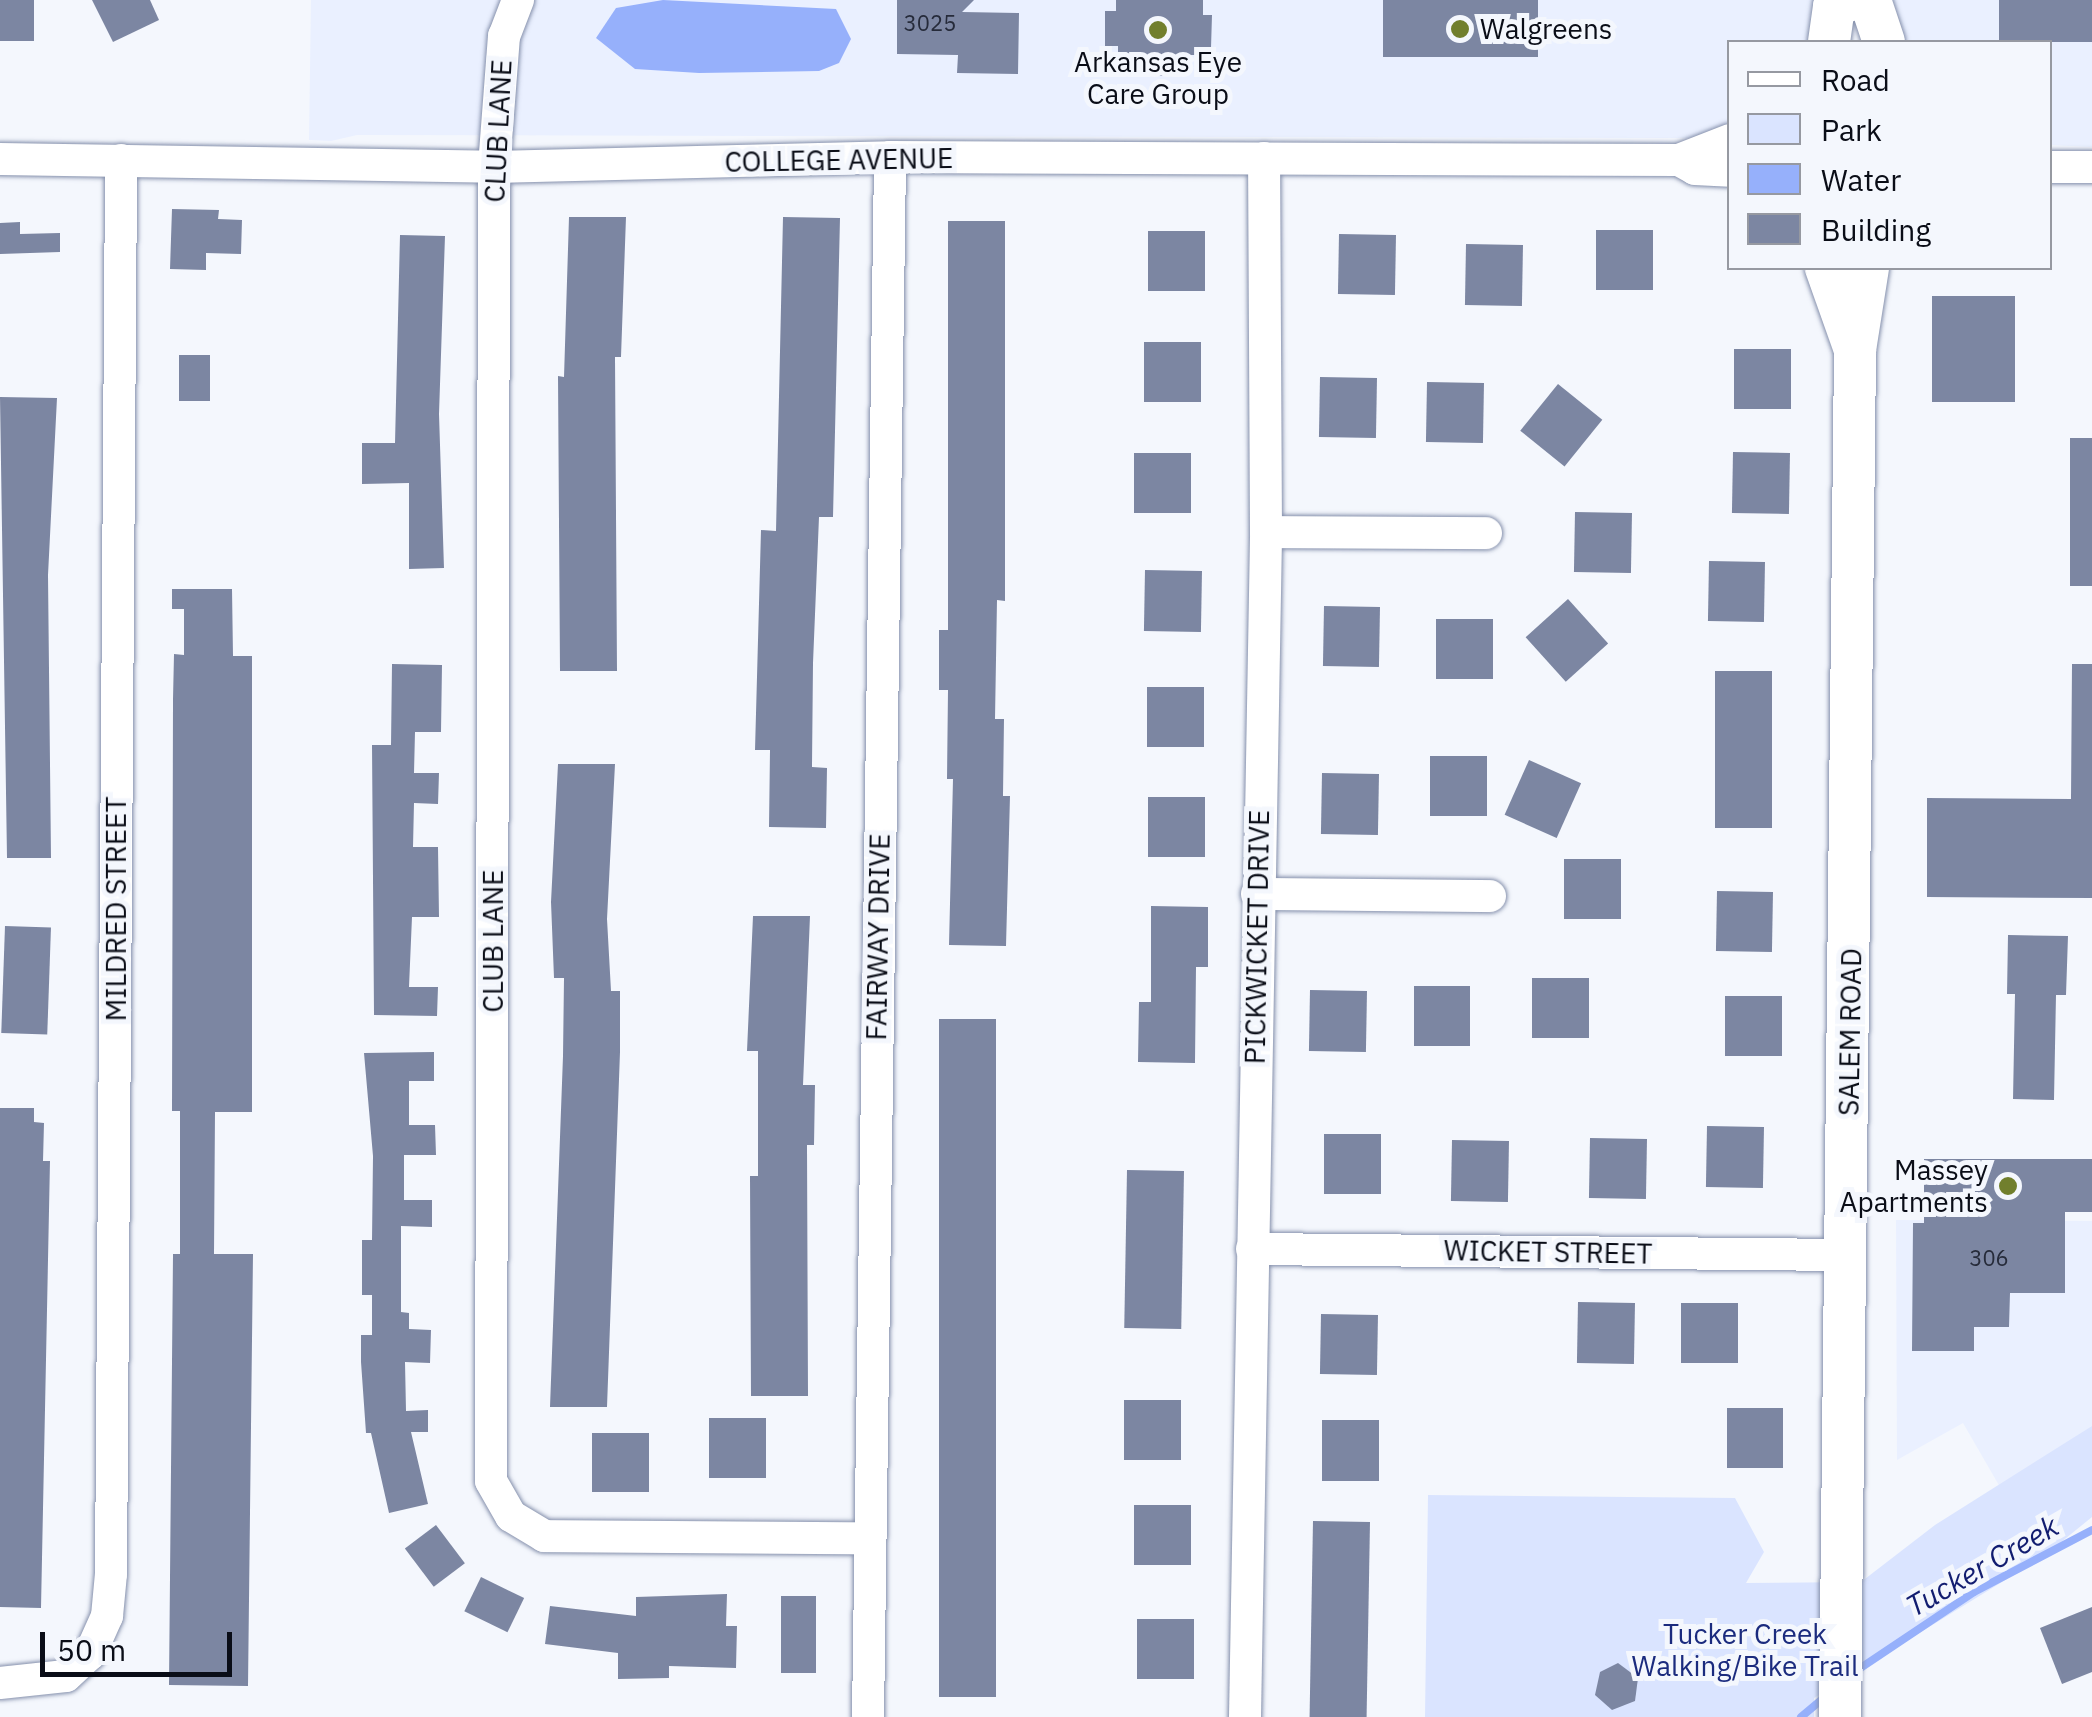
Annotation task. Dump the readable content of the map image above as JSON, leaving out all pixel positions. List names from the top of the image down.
{
  "streets": {
    "main road": ["SALEM ROAD"],
    "street": [
      "CLUB LANE",
      "COLLEGE AVENUE",
      "MILDRED STREET",
      "FAIRWAY DRIVE",
      "PICKWICKET DRIVE",
      "WICKET STREET"
    ]
  },
  "crossings": [
    ["CLUB LANE", "COLLEGE AVENUE"],
    ["CLUB LANE", "FAIRWAY DRIVE"],
    ["COLLEGE AVENUE", "MILDRED STREET"],
    ["COLLEGE AVENUE", "FAIRWAY DRIVE"],
    ["COLLEGE AVENUE", "PICKWICKET DRIVE"],
    ["PICKWICKET DRIVE", "WICKET STREET"],
    ["SALEM ROAD", "WICKET STREET"]
  ],
  "water": ["Tucker Creek"],
  "parks": ["Tucker Creek Walking/Bike Trail"],
  "places": ["Walgreens", "Arkansas Eye Care Group", "Massey Apartments"],
  "house_numbers": ["3025", "306"],
  "legend": [
    "Road",
    "Park",
    "Water",
    "Building"
  ],
  "scale_bar": "50 m"
}
